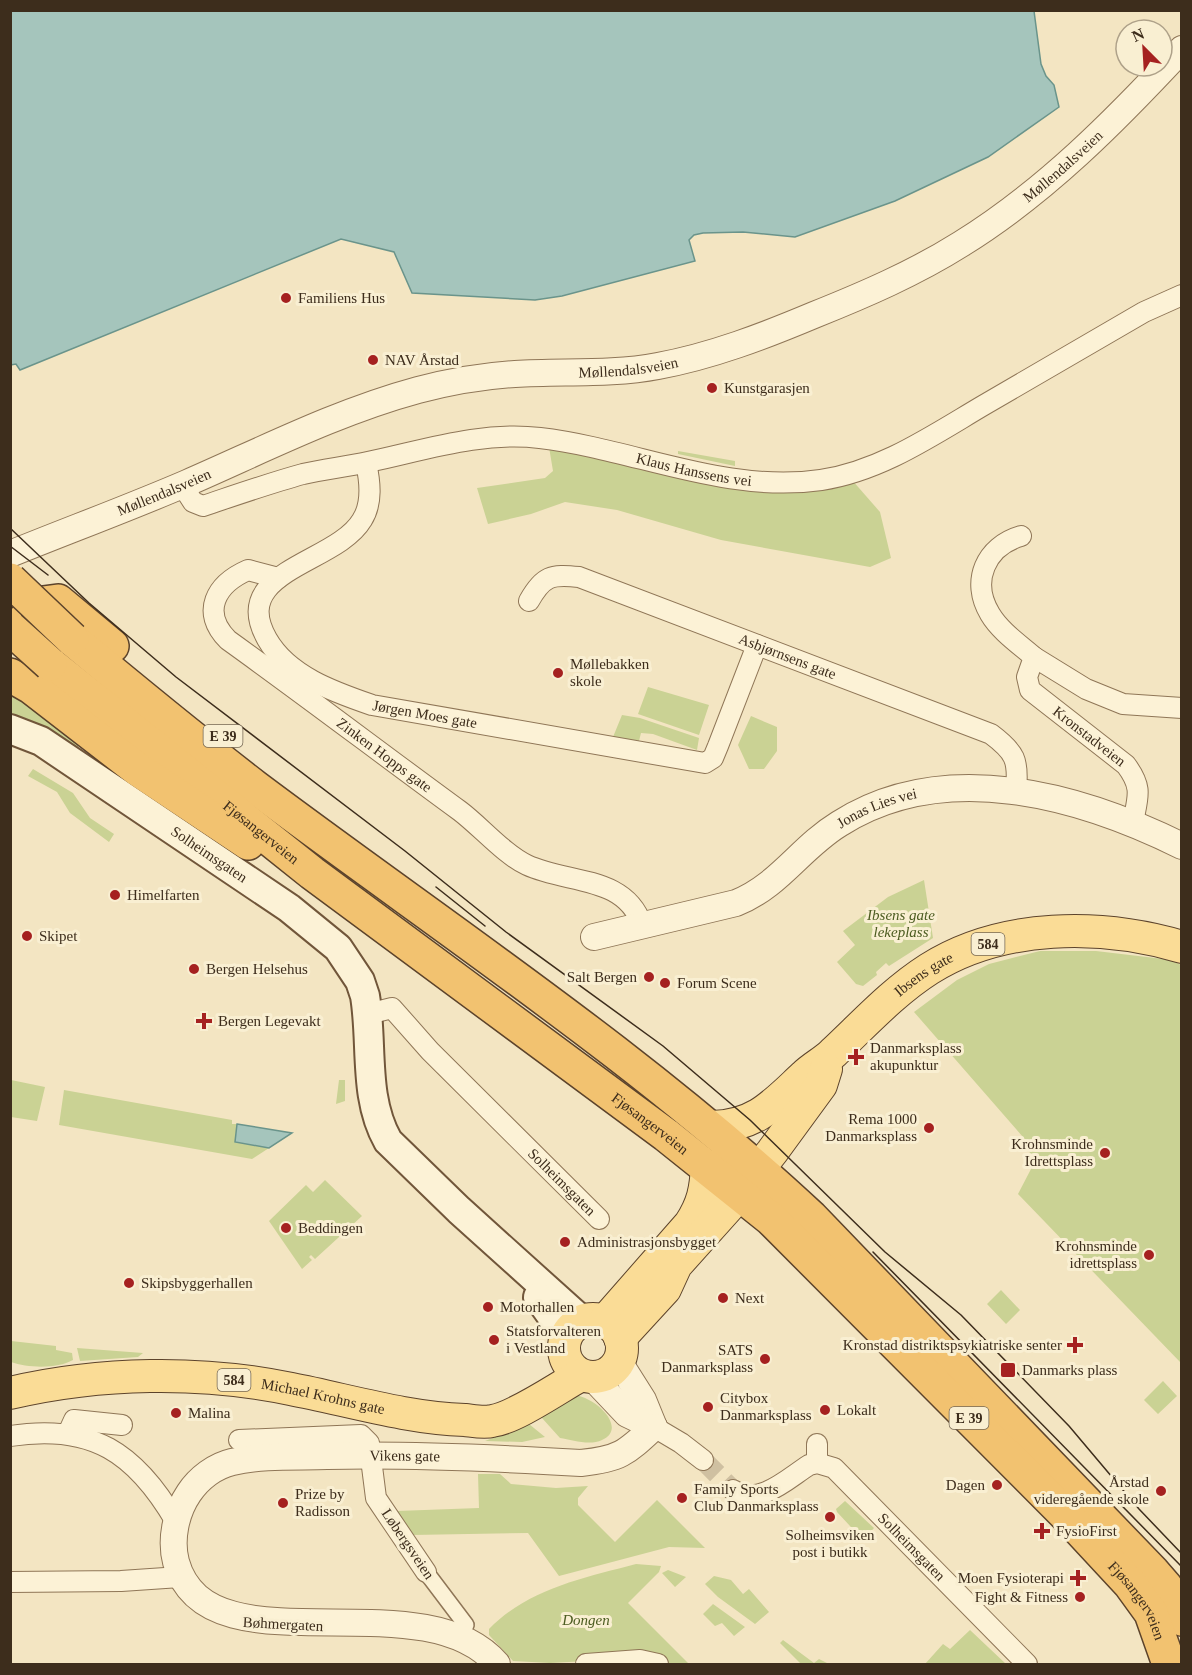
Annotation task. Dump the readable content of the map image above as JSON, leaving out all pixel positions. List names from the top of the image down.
{
  "streets": {
    "highway": ["E 39", "Fjøsangerveien"],
    "main road": [
      "Solheimsgaten",
      "584",
      "Ibsens gate",
      "Michael Krohns gate"
    ],
    "street": [
      "Møllendalsveien",
      "Klaus Hanssens vei",
      "Asbjørnsens gate",
      "Jørgen Moes gate",
      "Kronstadveien",
      "Zinken Hopps gate",
      "Jonas Lies vei",
      "Vikens gate",
      "Løbergsveien",
      "Bøhmergaten"
    ]
  },
  "crossings": [
    ["Møllendalsveien", "Klaus Hanssens vei"],
    ["Klaus Hanssens vei", "Jørgen Moes gate"],
    ["Asbjørnsens gate", "Jørgen Moes gate"],
    ["Asbjørnsens gate", "Jonas Lies vei"],
    ["Jørgen Moes gate", "Zinken Hopps gate"],
    ["E 39", "Fjøsangerveien"],
    ["Kronstadveien", "Jonas Lies vei"],
    ["Zinken Hopps gate", "Jonas Lies vei"],
    ["Fjøsangerveien", "584"],
    ["Fjøsangerveien", "Ibsens gate"],
    ["Fjøsangerveien", "Michael Krohns gate"],
    ["Solheimsgaten", "Michael Krohns gate"],
    ["Solheimsgaten", "Vikens gate"],
    ["584", "Michael Krohns gate"],
    ["Ibsens gate", "Michael Krohns gate"],
    ["Vikens gate", "Løbergsveien"],
    ["Vikens gate", "Bøhmergaten"]
  ],
  "parks": ["Ibsens gate lekeplass", "Dongen"],
  "places": {
    "other": [
      "Familiens Hus",
      "NAV Årstad",
      "Kunstgarasjen",
      "Møllebakken skole",
      "Himelfarten",
      "Skipet",
      "Bergen Helsehus",
      "Salt Bergen",
      "Forum Scene",
      "Rema 1000 Danmarksplass",
      "Krohnsminde Idrettsplass",
      "Beddingen",
      "Administrasjonsbygget",
      "Krohnsminde idrettsplass",
      "Skipsbyggerhallen",
      "Next",
      "Motorhallen",
      "Statsforvalteren i Vestland",
      "SATS Danmarksplass",
      "Citybox Danmarksplass",
      "Lokalt",
      "Malina",
      "Dagen",
      "Årstad videregående skole",
      "Family Sports Club Danmarksplass",
      "Prize by Radisson",
      "Solheimsviken post i butikk",
      "Fight & Fitness"
    ],
    "health": [
      "Bergen Legevakt",
      "Danmarksplass akupunktur",
      "Kronstad distriktspsykiatriske senter",
      "FysioFirst",
      "Moen Fysioterapi"
    ],
    "transit": ["Danmarks plass"]
  },
  "north": "top left"
}
